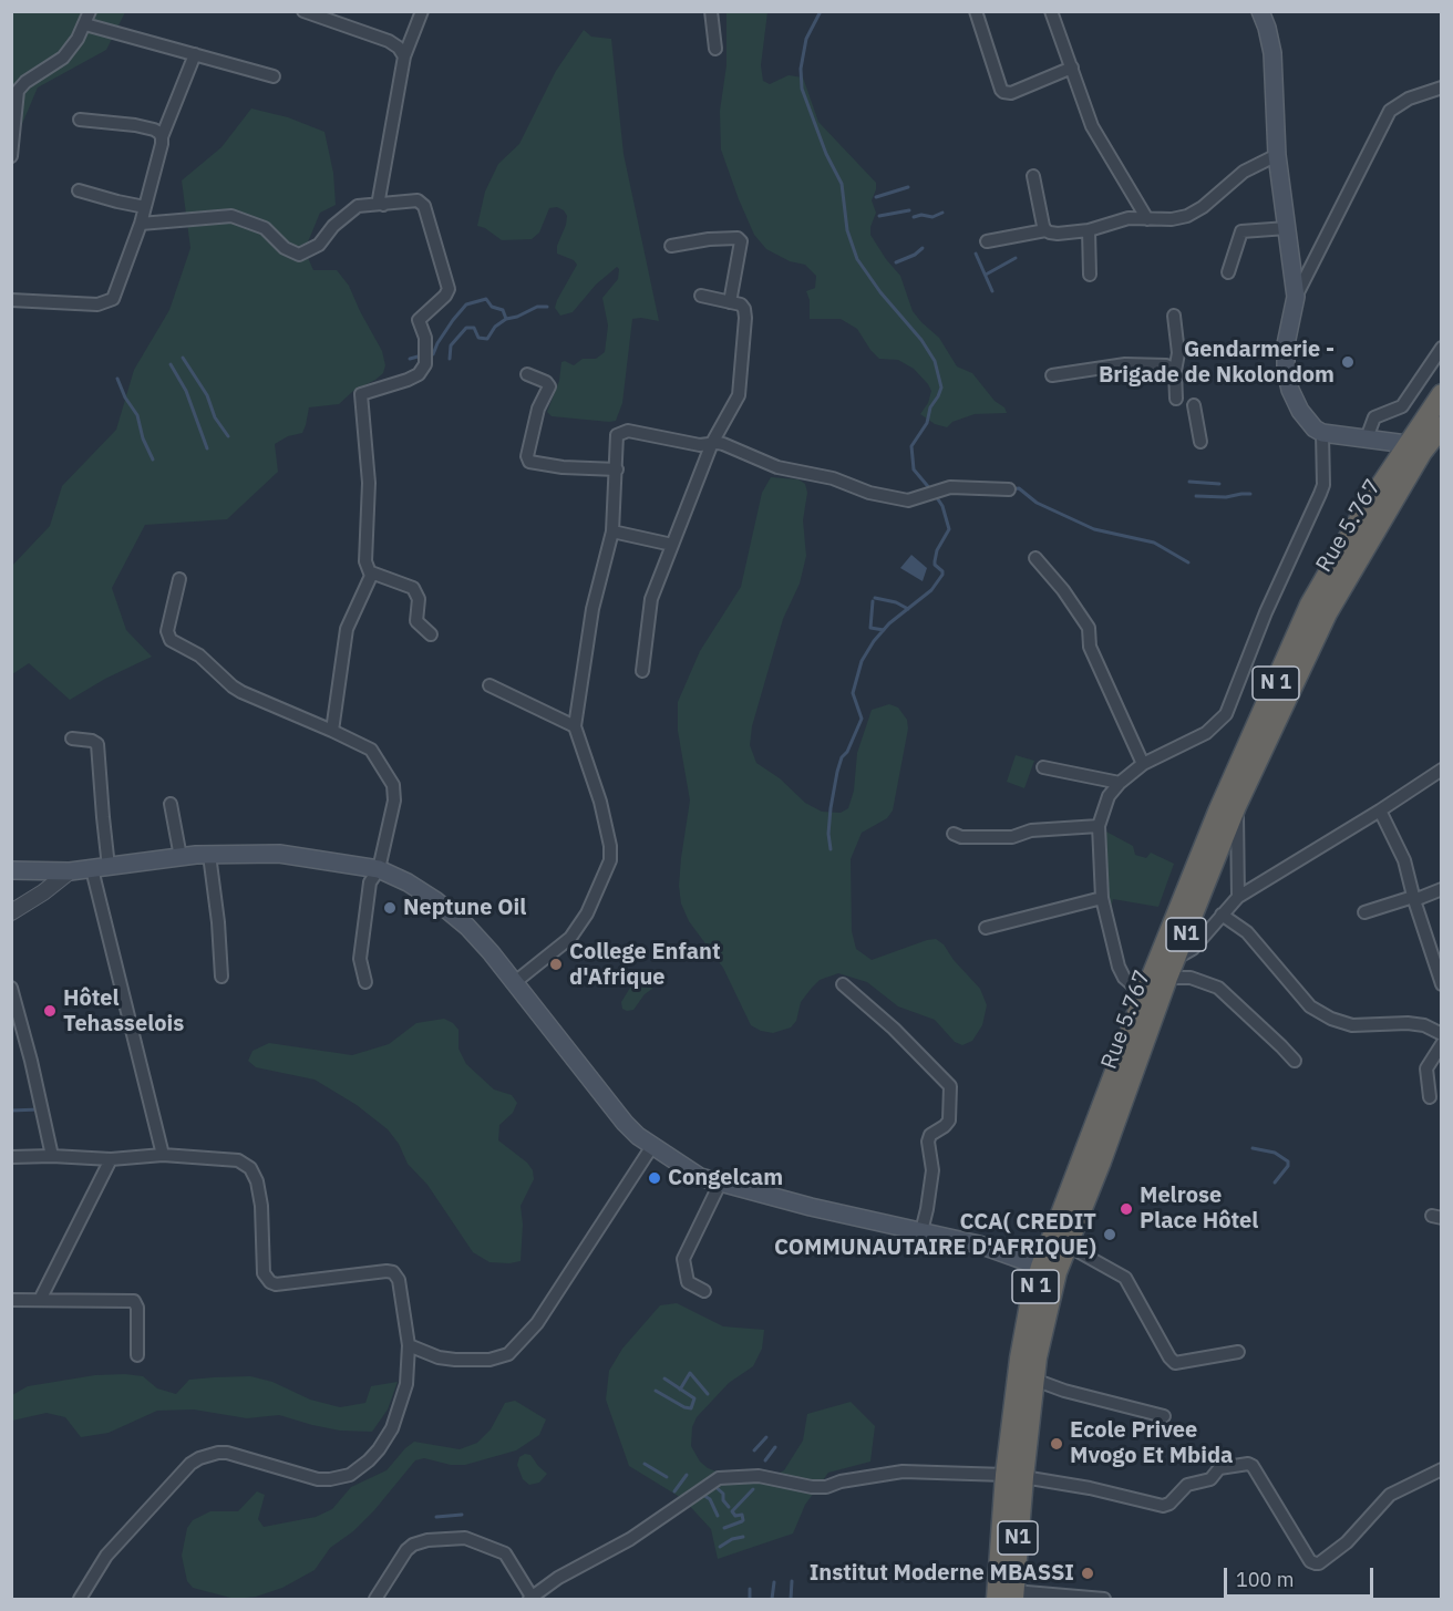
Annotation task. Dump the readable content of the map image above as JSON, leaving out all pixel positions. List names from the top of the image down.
{
  "streets": {
    "highway": ["Rue 5.767", "N 1", "N1"]
  },
  "crossings": [
    ["Rue 5.767", "N 1"]
  ],
  "places": [
    "Gendarmerie - Brigade de Nkolondom",
    "Neptune Oil",
    "College Enfant d'Afrique",
    "Hôtel Tehasselois",
    "Congelcam",
    "Melrose Place Hôtel",
    "CCA( CREDIT COMMUNAUTAIRE D'AFRIQUE)",
    "Ecole Privee Mvogo Et Mbida",
    "Institut Moderne MBASSI"
  ],
  "scale_bar": "100 m"
}
